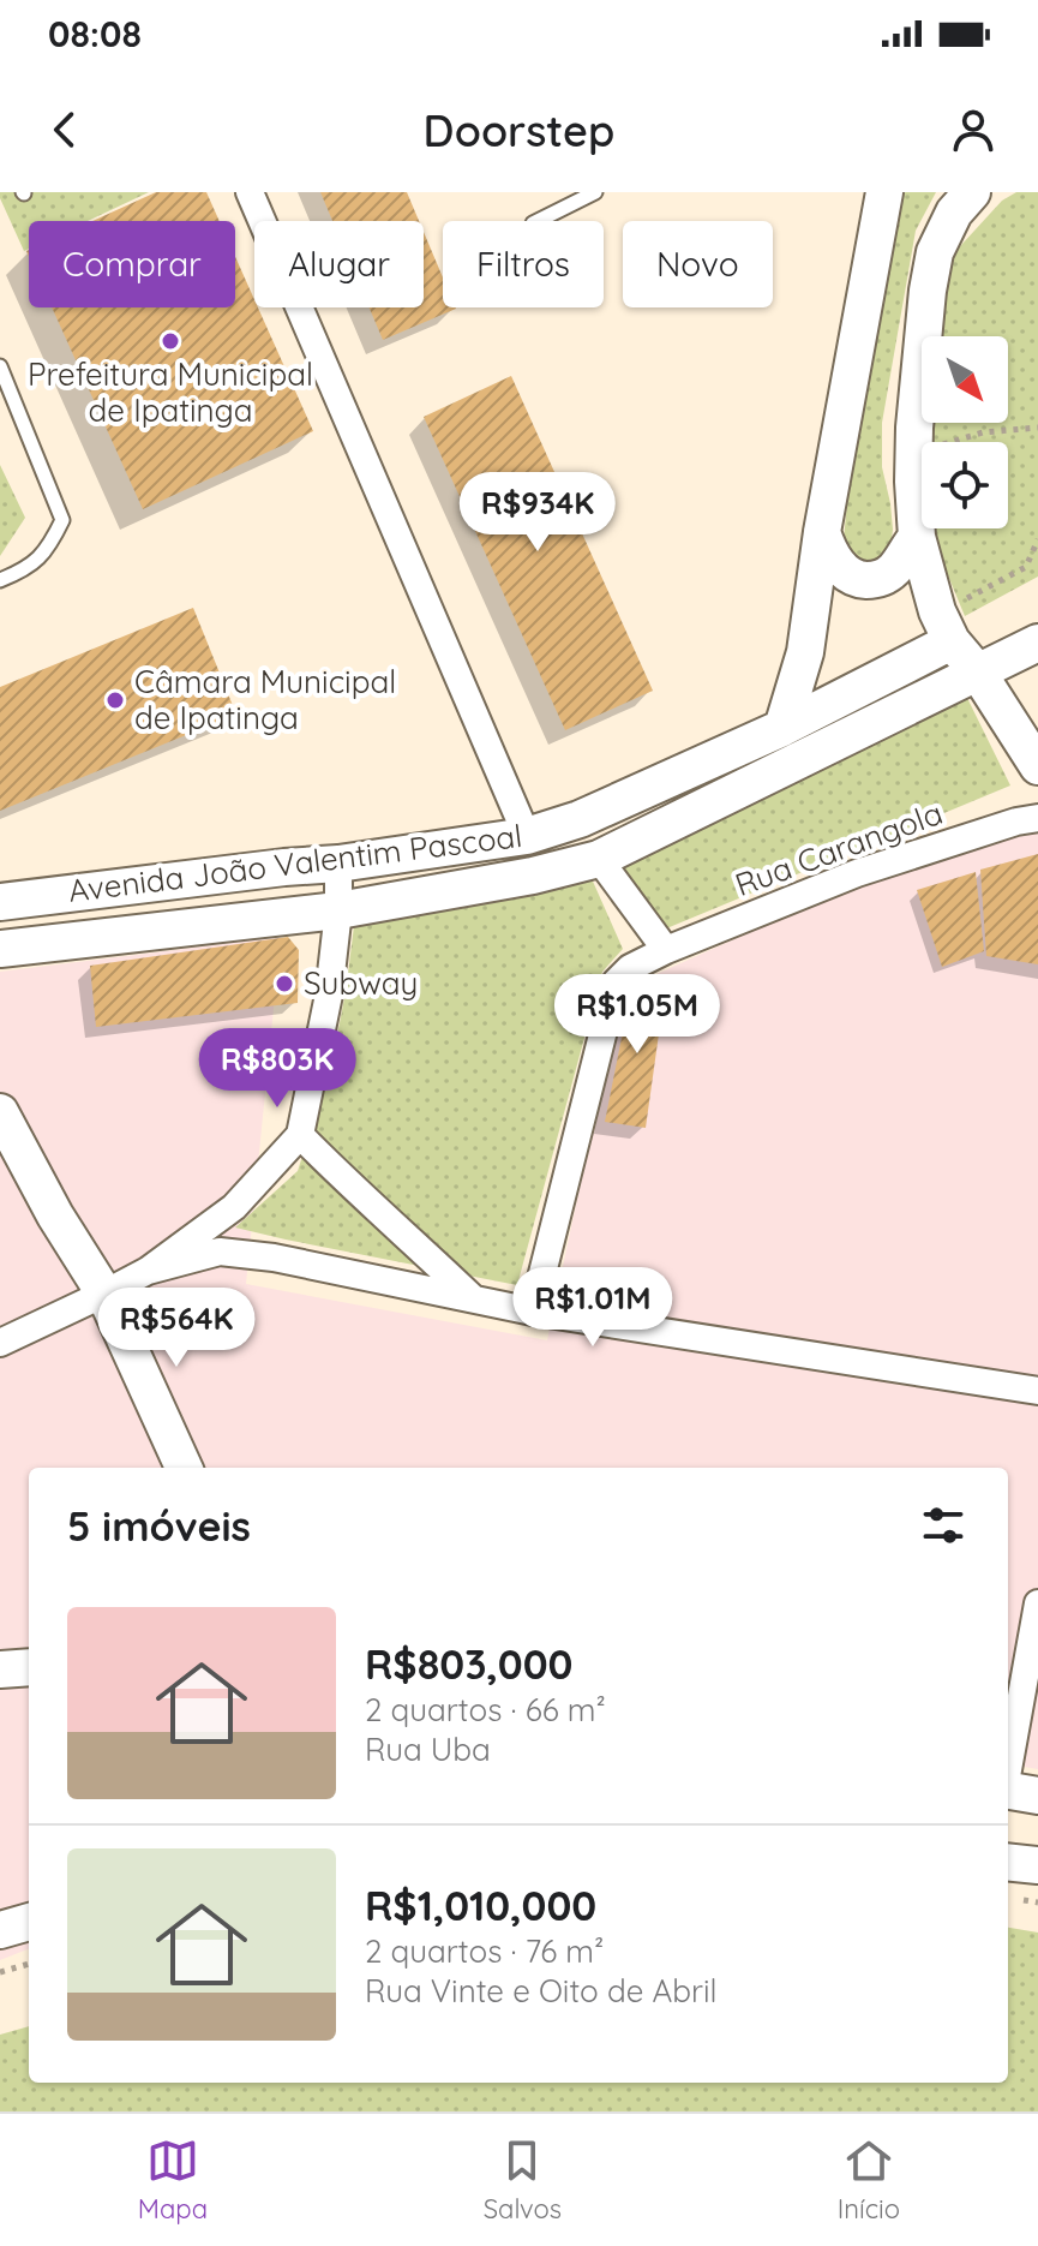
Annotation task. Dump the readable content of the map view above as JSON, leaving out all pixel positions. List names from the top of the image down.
{
  "streets": {
    "street": ["Rua Carangola", "Avenida João Valentim Pascoal"]
  },
  "places": ["Prefeitura Municipal de Ipatinga", "Câmara Municipal de Ipatinga", "Subway"],
  "north": "bottom right",
  "page": {
    "status": "08:08",
    "header": "Doorstep",
    "chip": [
      "Comprar",
      "Alugar",
      "Filtros",
      "Novo"
    ],
    "price": [
      "R$934K",
      "R$1.05M",
      "R$803K",
      "R$1.01M",
      "R$564K"
    ],
    "heading": "5 imóveis",
    "list": [
      {
        "name": "R$803,000",
        "note": "2 quartos · 66 m² · Rua Uba"
      },
      {
        "name": "R$1,010,000",
        "note": "2 quartos · 76 m² · Rua Vinte e Oito de Abril"
      }
    ],
    "tabs": ["Mapa", "Salvos", "Início"]
  }
}
